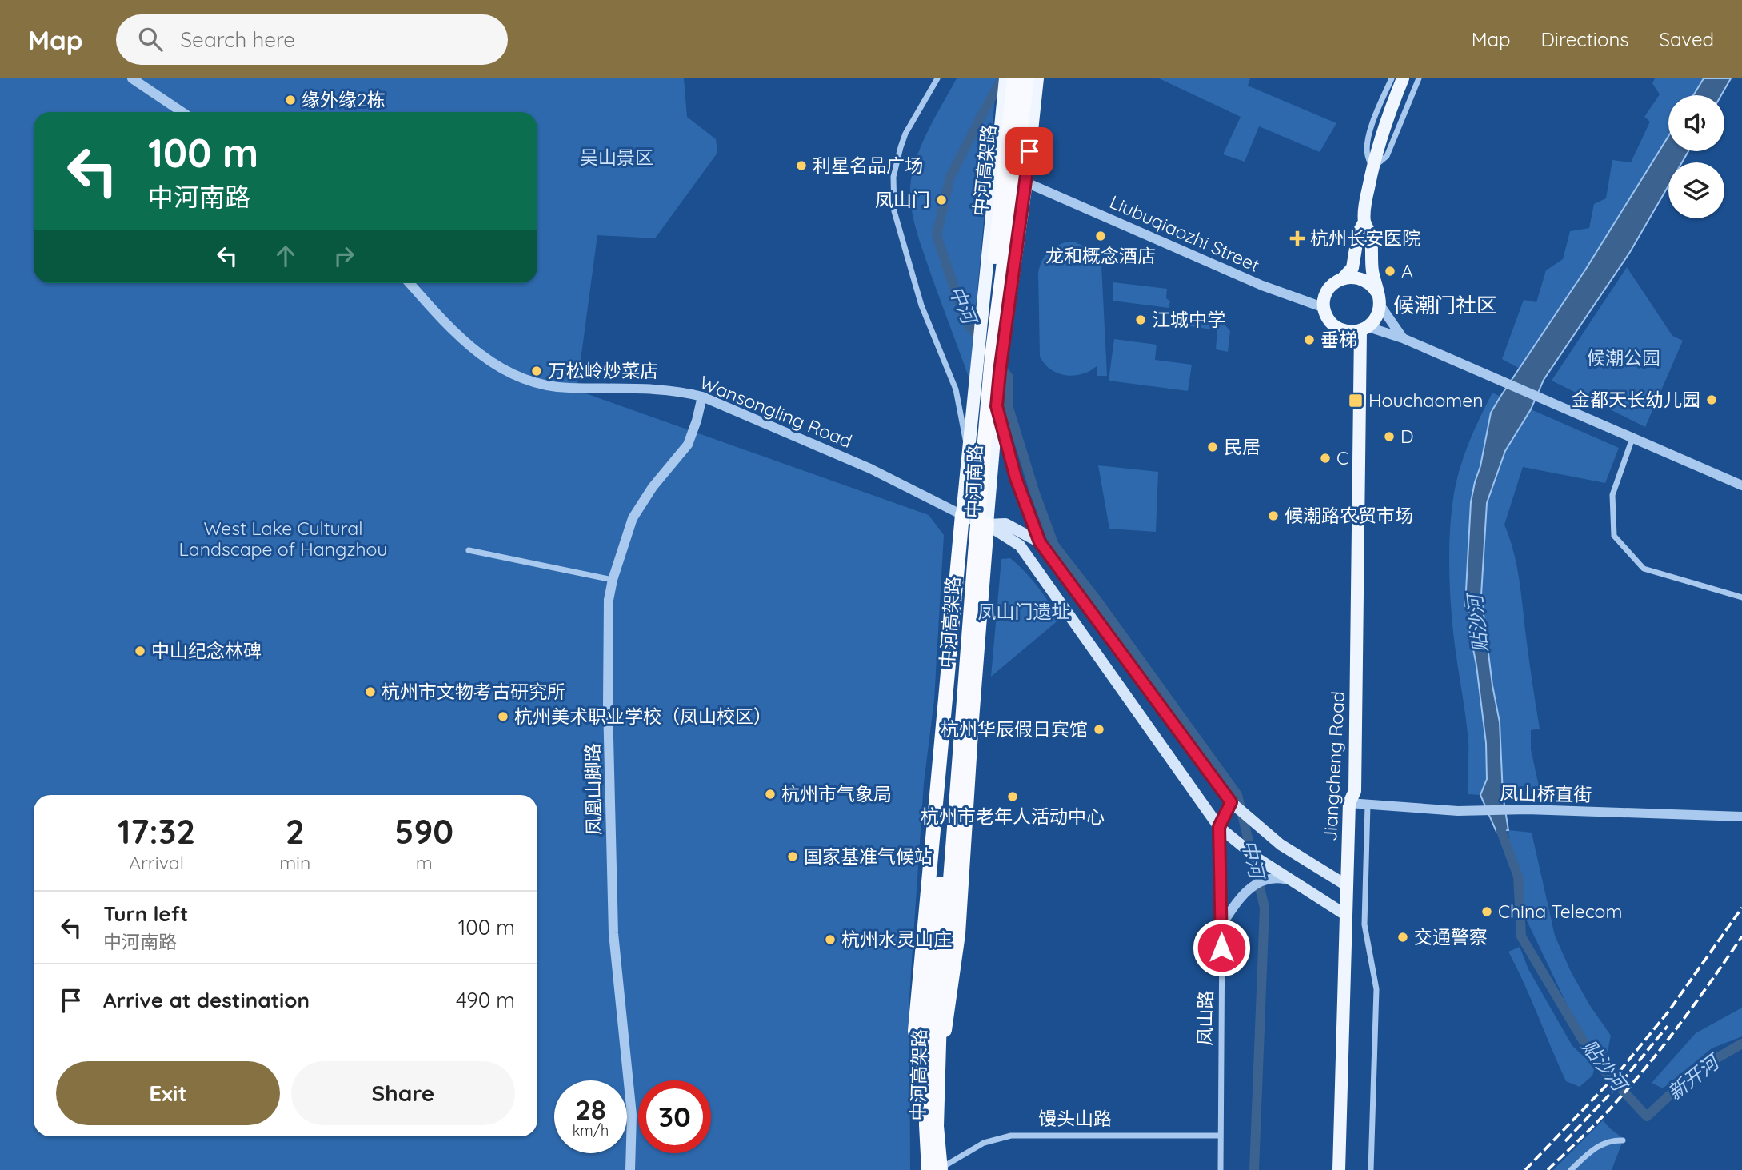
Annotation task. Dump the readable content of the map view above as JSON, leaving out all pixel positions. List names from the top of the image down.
{
  "streets": {
    "highway": ["中河高架路"],
    "main road": ["中河南路", "Jiangcheng Road"],
    "street": [
      "Liubuqiaozhi Street",
      "Wansongling Road",
      "凤凰山脚路",
      "凤山桥直街",
      "凤山路",
      "馒头山路"
    ]
  },
  "crossings": [
    ["中河高架路", "中河南路"],
    ["中河高架路", "馒头山路"],
    ["Liubuqiaozhi Street", "中河南路"],
    ["Liubuqiaozhi Street", "Jiangcheng Road"],
    ["Wansongling Road", "中河南路"],
    ["Wansongling Road", "凤凰山脚路"],
    ["中河南路", "Jiangcheng Road"],
    ["中河南路", "凤山路"],
    ["Jiangcheng Road", "凤山桥直街"],
    ["凤山路", "馒头山路"]
  ],
  "districts": ["候潮门社区"],
  "water": ["中河", "贴沙河", "新开河"],
  "parks": [
    "吴山景区",
    "候潮公园",
    "West Lake Cultural Landscape of Hangzhou",
    "凤山门遗址"
  ],
  "places": {
    "other": [
      "缘外缘2栋",
      "利星名品广场",
      "凤山门",
      "龙和概念酒店",
      "A",
      "江城中学",
      "垂梯",
      "万松岭炒菜店",
      "金都天长幼儿园",
      "D",
      "民居",
      "C",
      "候潮路农贸市场",
      "中山纪念林碑",
      "杭州市文物考古研究所",
      "杭州美术职业学校（凤山校区）",
      "杭州华辰假日宾馆",
      "杭州市气象局",
      "杭州市老年人活动中心",
      "国家基准气候站",
      "China Telecom",
      "交通警察",
      "杭州水灵山庄"
    ],
    "health": ["杭州长安医院"],
    "transit": ["Houchaomen"]
  },
  "page": {
    "header": "Map",
    "search": "Search here",
    "nav": ["Map", "Directions", "Saved"],
    "turn": ["100 m", "中河南路"],
    "eta": [
      "17:32",
      "Arrival",
      "2",
      "min",
      "590",
      "m"
    ],
    "list": [
      {
        "name": "Turn left",
        "note": "中河南路",
        "value": "100 m"
      },
      {
        "name": "Arrive at destination",
        "value": "490 m"
      }
    ],
    "buttons": ["Exit", "Share"],
    "speed": "28 km/h",
    "limit": "30"
  }
}
